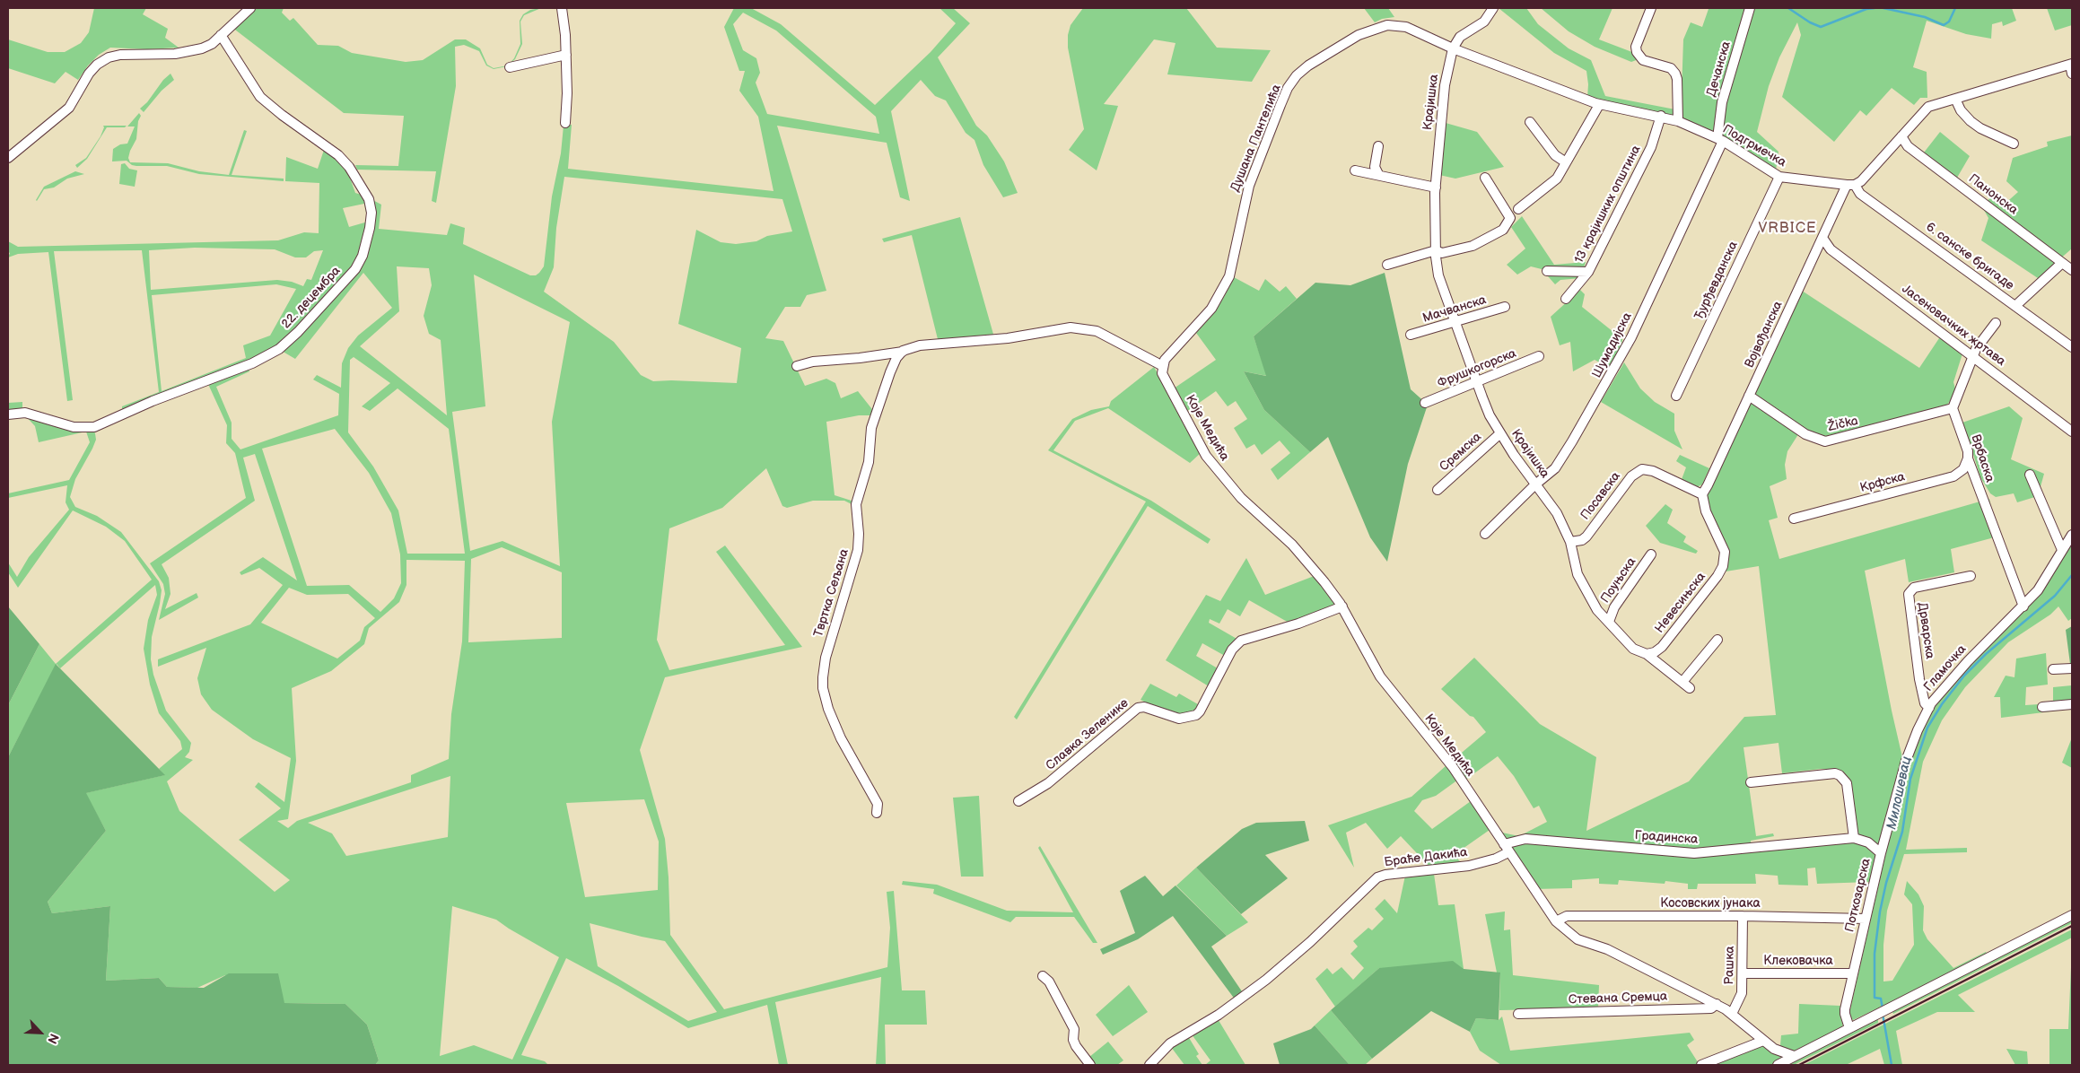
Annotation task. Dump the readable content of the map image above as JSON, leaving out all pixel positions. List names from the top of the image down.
{
  "streets": {
    "street": [
      "Дечанска",
      "Крајишка",
      "Душана Пантелића",
      "Подгрмечка",
      "Панонска",
      "13 крајишких општина",
      "6. санске бригаде",
      "Ђурђевданска",
      "22. децембра",
      "Мачванска",
      "Јасеновачких жртава",
      "Војвођанска",
      "Шумадијска",
      "Фрушкогорска",
      "Žička",
      "Које Медића",
      "Сремска",
      "Врбаска",
      "Крфска",
      "Посавска",
      "Поуњска",
      "Твртка Сељана",
      "Невесињска",
      "Дрварска",
      "Гламочка",
      "Славка Зеленике",
      "Градинска",
      "Браће Дакића",
      "Поткозарска",
      "Косовских јунака",
      "Клековачка",
      "Рашка",
      "Стевана Сремца"
    ]
  },
  "crossings": [
    ["Дечанска", "Подгрмечка"],
    ["Дечанска", "Шумадијска"],
    ["Крајишка", "Душана Пантелића"],
    ["Крајишка", "Подгрмечка"],
    ["Крајишка", "Мачванска"],
    ["Крајишка", "Шумадијска"],
    ["Крајишка", "Фрушкогорска"],
    ["Крајишка", "Сремска"],
    ["Крајишка", "Посавска"],
    ["Крајишка", "Поуњска"],
    ["Крајишка", "Невесињска"],
    ["Душана Пантелића", "Подгрмечка"],
    ["Душана Пантелића", "Које Медића"],
    ["Подгрмечка", "13 крајишких општина"],
    ["Подгрмечка", "6. санске бригаде"],
    ["Подгрмечка", "Ђурђевданска"],
    ["Подгрмечка", "Војвођанска"],
    ["Подгрмечка", "Шумадијска"],
    ["6. санске бригаде", "Војвођанска"],
    ["Јасеновачких жртава", "Војвођанска"],
    ["Војвођанска", "Žička"],
    ["Војвођанска", "Посавска"],
    ["Војвођанска", "Невесињска"],
    ["Žička", "Врбаска"],
    ["Које Медића", "Славка Зеленике"],
    ["Које Медића", "Градинска"],
    ["Које Медића", "Браће Дакића"],
    ["Које Медића", "Косовских јунака"],
    ["Које Медића", "Рашка"],
    ["Које Медића", "Стевана Сремца"],
    ["Врбаска", "Крфска"],
    ["Врбаска", "Гламочка"],
    ["Посавска", "Невесињска"],
    ["Дрварска", "Гламочка"],
    ["Гламочка", "Поткозарска"],
    ["Градинска", "Браће Дакића"],
    ["Градинска", "Поткозарска"],
    ["Поткозарска", "Косовских јунака"],
    ["Поткозарска", "Клековачка"],
    ["Косовских јунака", "Рашка"],
    ["Клековачка", "Рашка"]
  ],
  "districts": ["VRBICE"],
  "water": ["Милошевац"],
  "north": "bottom right"
}
